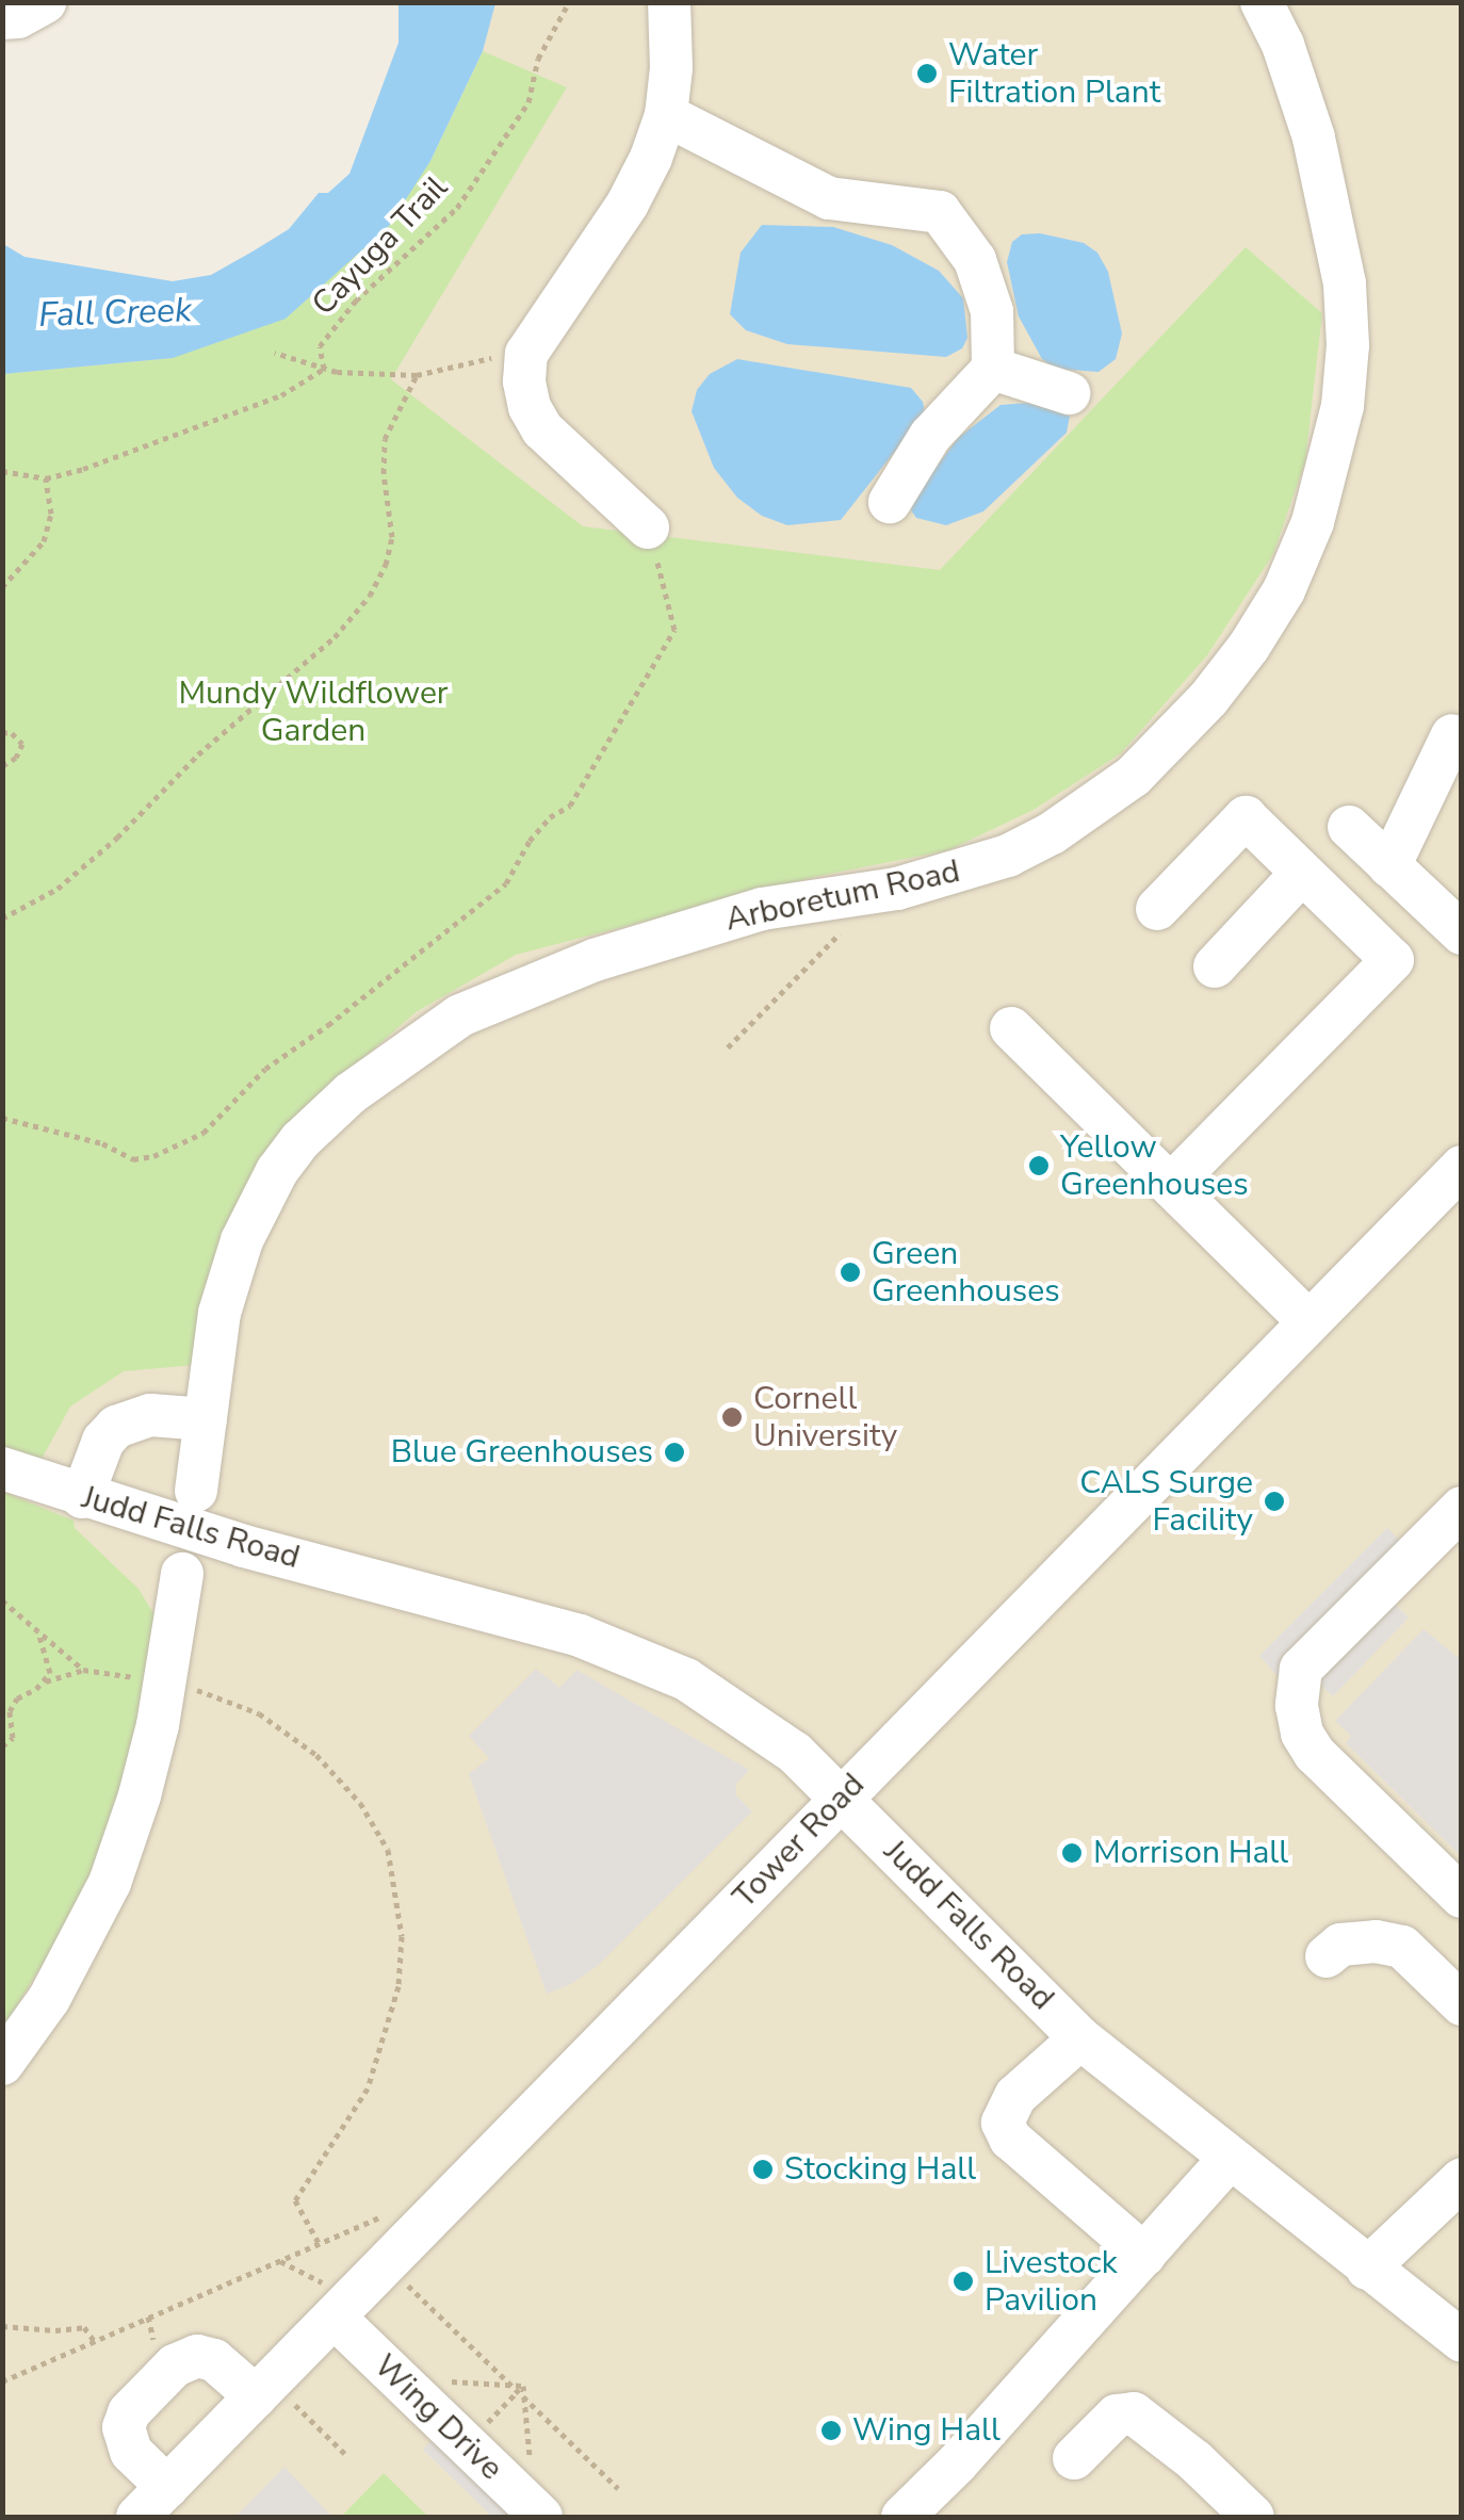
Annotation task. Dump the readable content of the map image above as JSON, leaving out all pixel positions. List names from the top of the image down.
{
  "streets": {
    "street": [
      "Arboretum Road",
      "Judd Falls Road",
      "Tower Road",
      "Wing Drive"
    ],
    "path": ["Cayuga Trail"]
  },
  "crossings": [
    ["Judd Falls Road", "Tower Road"],
    ["Tower Road", "Wing Drive"]
  ],
  "water": ["Fall Creek"],
  "parks": ["Mundy Wildflower Garden"],
  "places": [
    "Water Filtration Plant",
    "Yellow Greenhouses",
    "Green Greenhouses",
    "Cornell University",
    "Blue Greenhouses",
    "CALS Surge Facility",
    "Morrison Hall",
    "Stocking Hall",
    "Livestock Pavilion",
    "Wing Hall"
  ]
}
